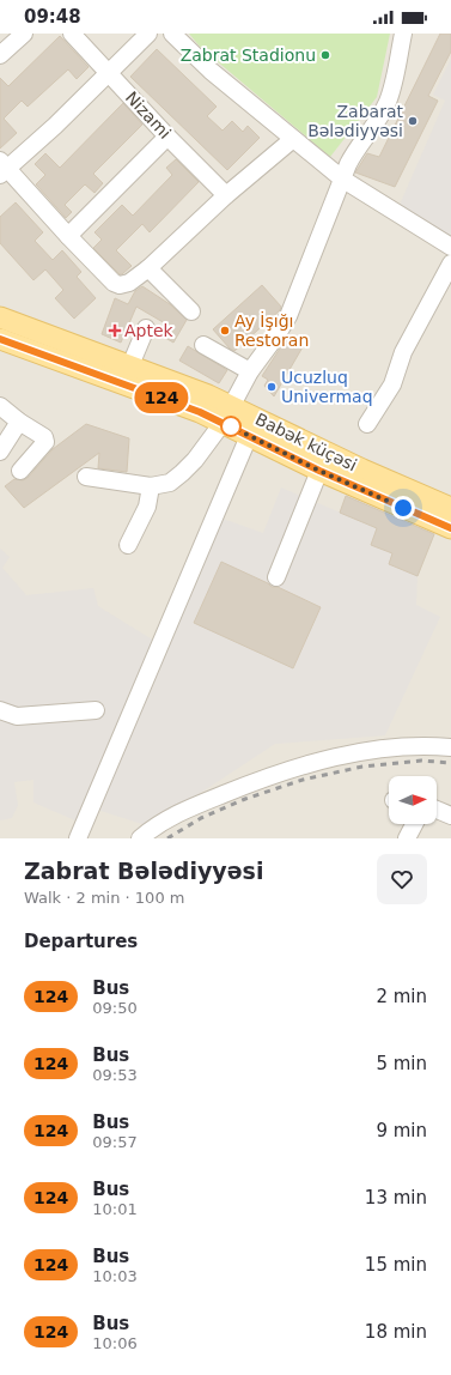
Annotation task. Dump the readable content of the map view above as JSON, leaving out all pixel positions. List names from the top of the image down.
{
  "streets": {
    "main road": ["Babək küçəsi"],
    "street": ["Nizami"]
  },
  "places": {
    "other": [
      "Zabrat Stadionu",
      "Zabarat Bələdiyyəsi",
      "Ay İşığı Restoran",
      "Ucuzluq Univermaq"
    ],
    "health": ["Aptek"]
  },
  "lines": ["bus line 124"],
  "north": "right",
  "page": {
    "status": "09:48",
    "on_map": "124",
    "heading": [
      ["Zabrat Bәlәdiyyәsi", "Walk · 2 min · 100 m"],
      "Departures"
    ],
    "list": [
      {
        "mark": "124",
        "name": "Bus",
        "note": "09:50",
        "value": "2 min"
      },
      {
        "mark": "124",
        "name": "Bus",
        "note": "09:53",
        "value": "5 min"
      },
      {
        "mark": "124",
        "name": "Bus",
        "note": "09:57",
        "value": "9 min"
      },
      {
        "mark": "124",
        "name": "Bus",
        "note": "10:01",
        "value": "13 min"
      },
      {
        "mark": "124",
        "name": "Bus",
        "note": "10:03",
        "value": "15 min"
      },
      {
        "mark": "124",
        "name": "Bus",
        "note": "10:06",
        "value": "18 min"
      }
    ]
  }
}
